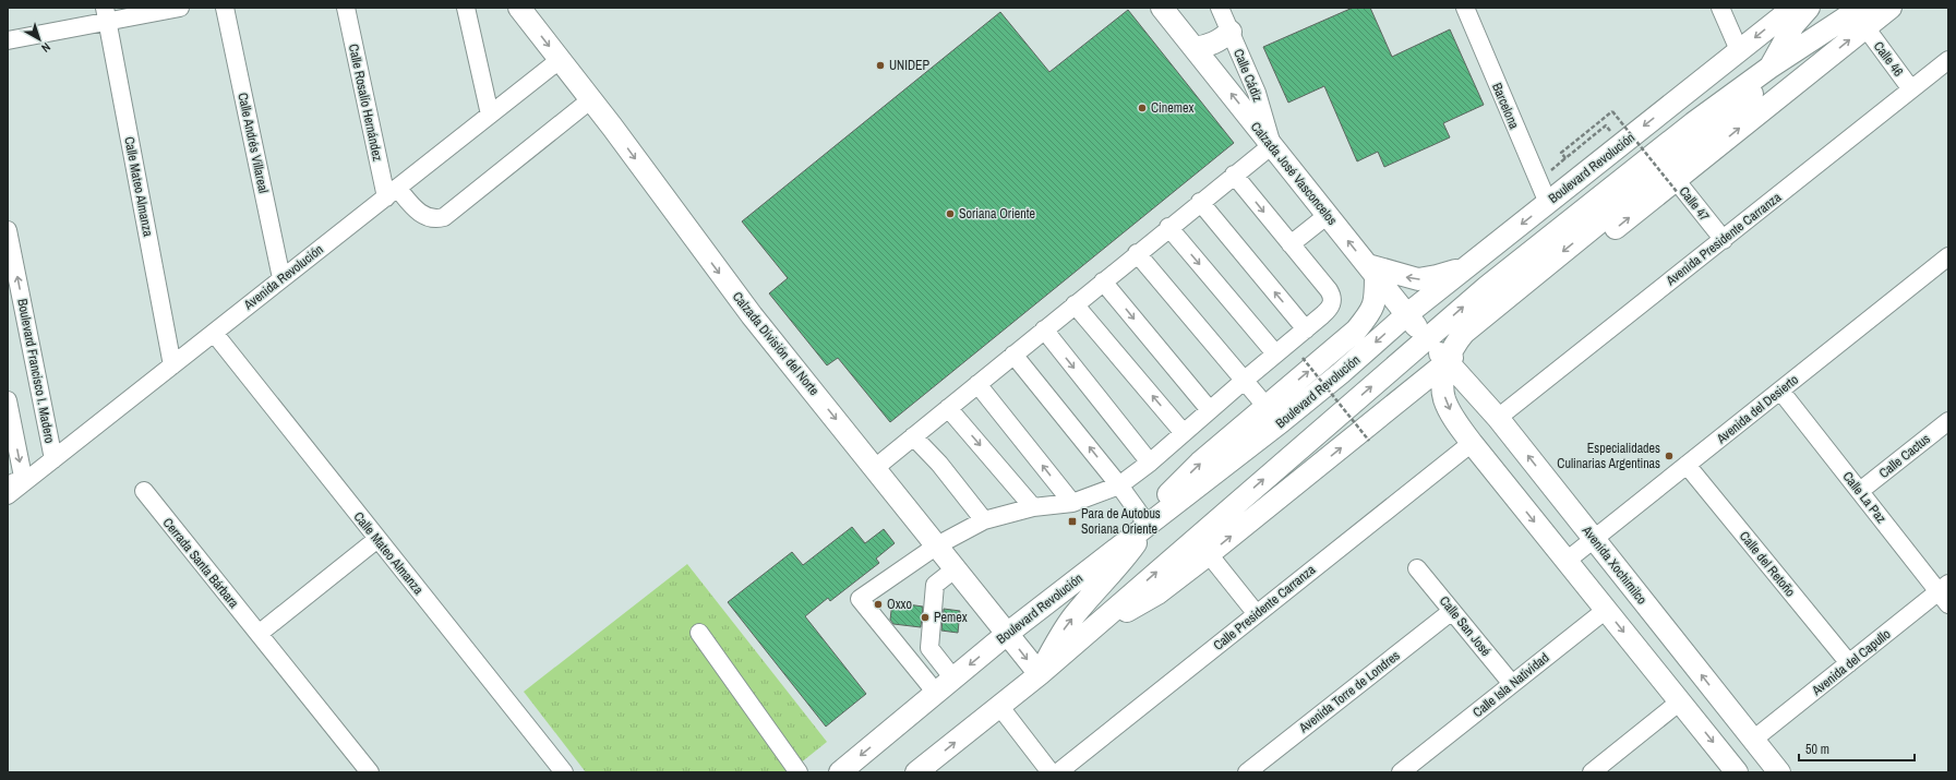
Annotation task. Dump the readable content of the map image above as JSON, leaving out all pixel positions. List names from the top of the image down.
{
  "streets": {
    "main road": [
      "Boulevard Revolución",
      "Calzada José Vasconcelos",
      "Calzada División del Norte",
      "Avenida Xochimilco"
    ],
    "street": [
      "Calle 46",
      "Calle Cádiz",
      "Calle Rosalío Hernández",
      "Barcelona",
      "Calle Andrés Villareal",
      "Calle Mateo Almanza",
      "Calle 47",
      "Avenida Presidente Carranza",
      "Avenida Revolución",
      "Boulevard Francisco I. Madero",
      "Avenida del Desierto",
      "Calle Cactus",
      "Calle La Paz",
      "Cerrada Santa Bárbara",
      "Calle del Retoño",
      "Calle Presidente Carranza",
      "Calle San José",
      "Avenida del Capullo",
      "Calle Isla Natividad",
      "Avenida Torre de Londres"
    ]
  },
  "crossings": [
    ["Calle 46", "Avenida Presidente Carranza"],
    ["Calle Cádiz", "Calzada José Vasconcelos"],
    ["Calle Rosalío Hernández", "Avenida Revolución"],
    ["Barcelona", "Boulevard Revolución"],
    ["Calle Andrés Villareal", "Avenida Revolución"],
    ["Boulevard Revolución", "Calzada José Vasconcelos"],
    ["Boulevard Revolución", "Calzada División del Norte"],
    ["Calzada José Vasconcelos", "Avenida Xochimilco"],
    ["Calle Mateo Almanza", "Avenida Revolución"],
    ["Calle 47", "Avenida Presidente Carranza"],
    ["Avenida Presidente Carranza", "Avenida Xochimilco"],
    ["Avenida Revolución", "Calzada División del Norte"],
    ["Avenida Revolución", "Boulevard Francisco I. Madero"],
    ["Avenida del Desierto", "Calle La Paz"],
    ["Avenida del Desierto", "Calle del Retoño"],
    ["Avenida del Desierto", "Avenida Xochimilco"],
    ["Calle Cactus", "Calle La Paz"],
    ["Calle La Paz", "Avenida del Capullo"],
    ["Calle del Retoño", "Avenida del Capullo"],
    ["Avenida Xochimilco", "Avenida del Capullo"],
    ["Calle San José", "Calle Isla Natividad"],
    ["Calle San José", "Avenida Torre de Londres"]
  ],
  "one_way": ["Calzada José Vasconcelos", "Calzada División del Norte", "Boulevard Francisco I. Madero"],
  "places": {
    "other": [
      "UNIDEP",
      "Cinemex",
      "Soriana Oriente",
      "Especialidades Culinarias Argentinas",
      "Oxxo",
      "Pemex"
    ],
    "transit": ["Para de Autobus Soriana Oriente"]
  },
  "scale_bar": "50 m",
  "north": "bottom right"
}
